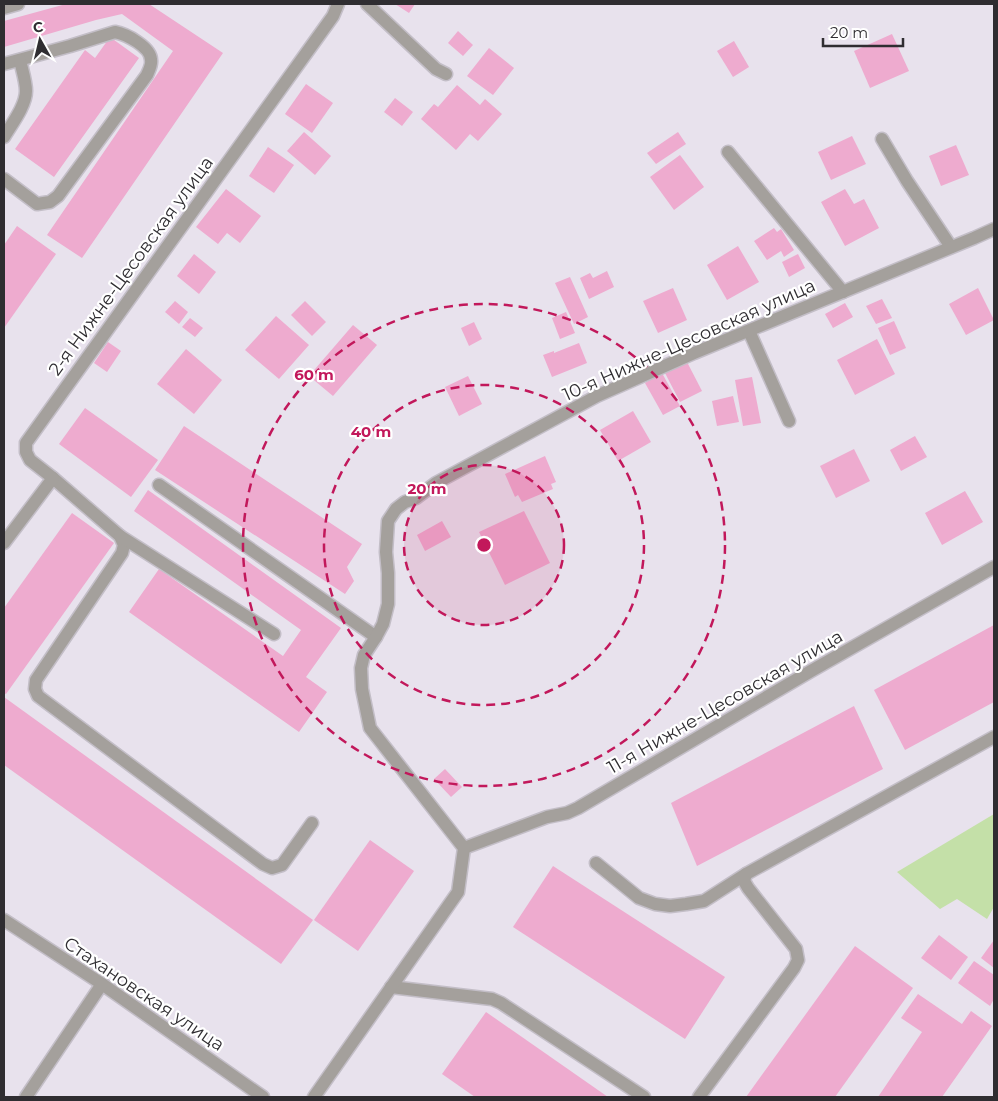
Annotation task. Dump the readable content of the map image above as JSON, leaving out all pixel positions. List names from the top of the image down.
{
  "streets": {
    "street": [
      "2-я Нижне-Цесовская улица",
      "10-я Нижне-Цесовская улица",
      "11-я Нижне-Цесовская улица",
      "Стахановская улица"
    ]
  },
  "crossings": [
    ["10-я Нижне-Цесовская улица", "11-я Нижне-Цесовская улица"]
  ],
  "scale_bar": "20 m",
  "north": "top",
  "rings": ["60 m", "40 m", "20 m"]
}
